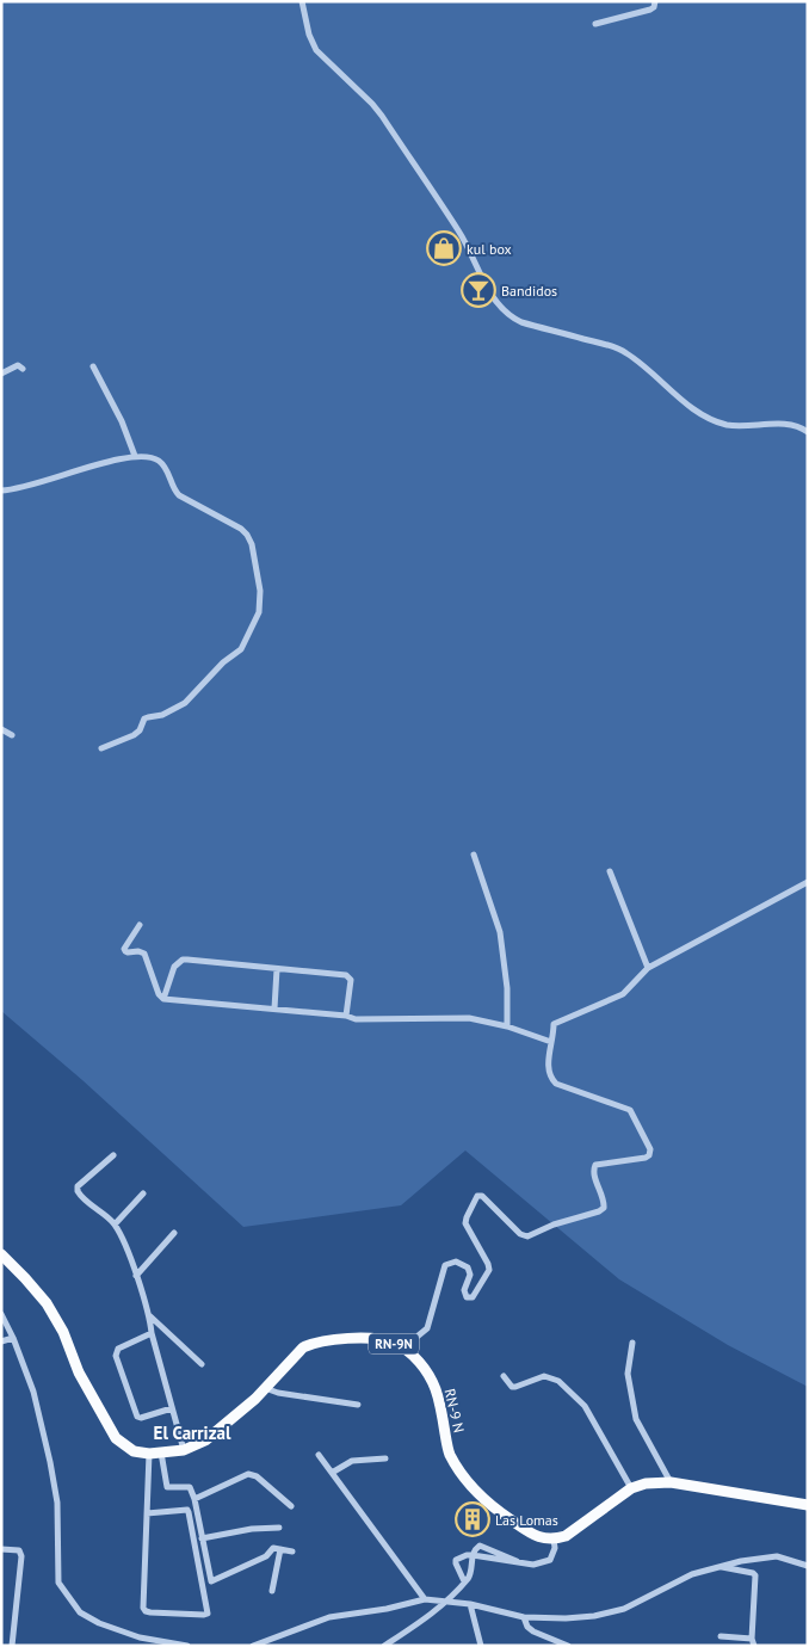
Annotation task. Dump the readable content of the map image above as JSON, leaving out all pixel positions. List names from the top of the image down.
{
  "streets": {
    "main road": ["RN-9N", "RN-9 N"]
  },
  "districts": ["El Carrizal"],
  "places": {
    "shop": ["kul box"],
    "bar": ["Bandidos"],
    "building": ["Las Lomas"]
  }
}
